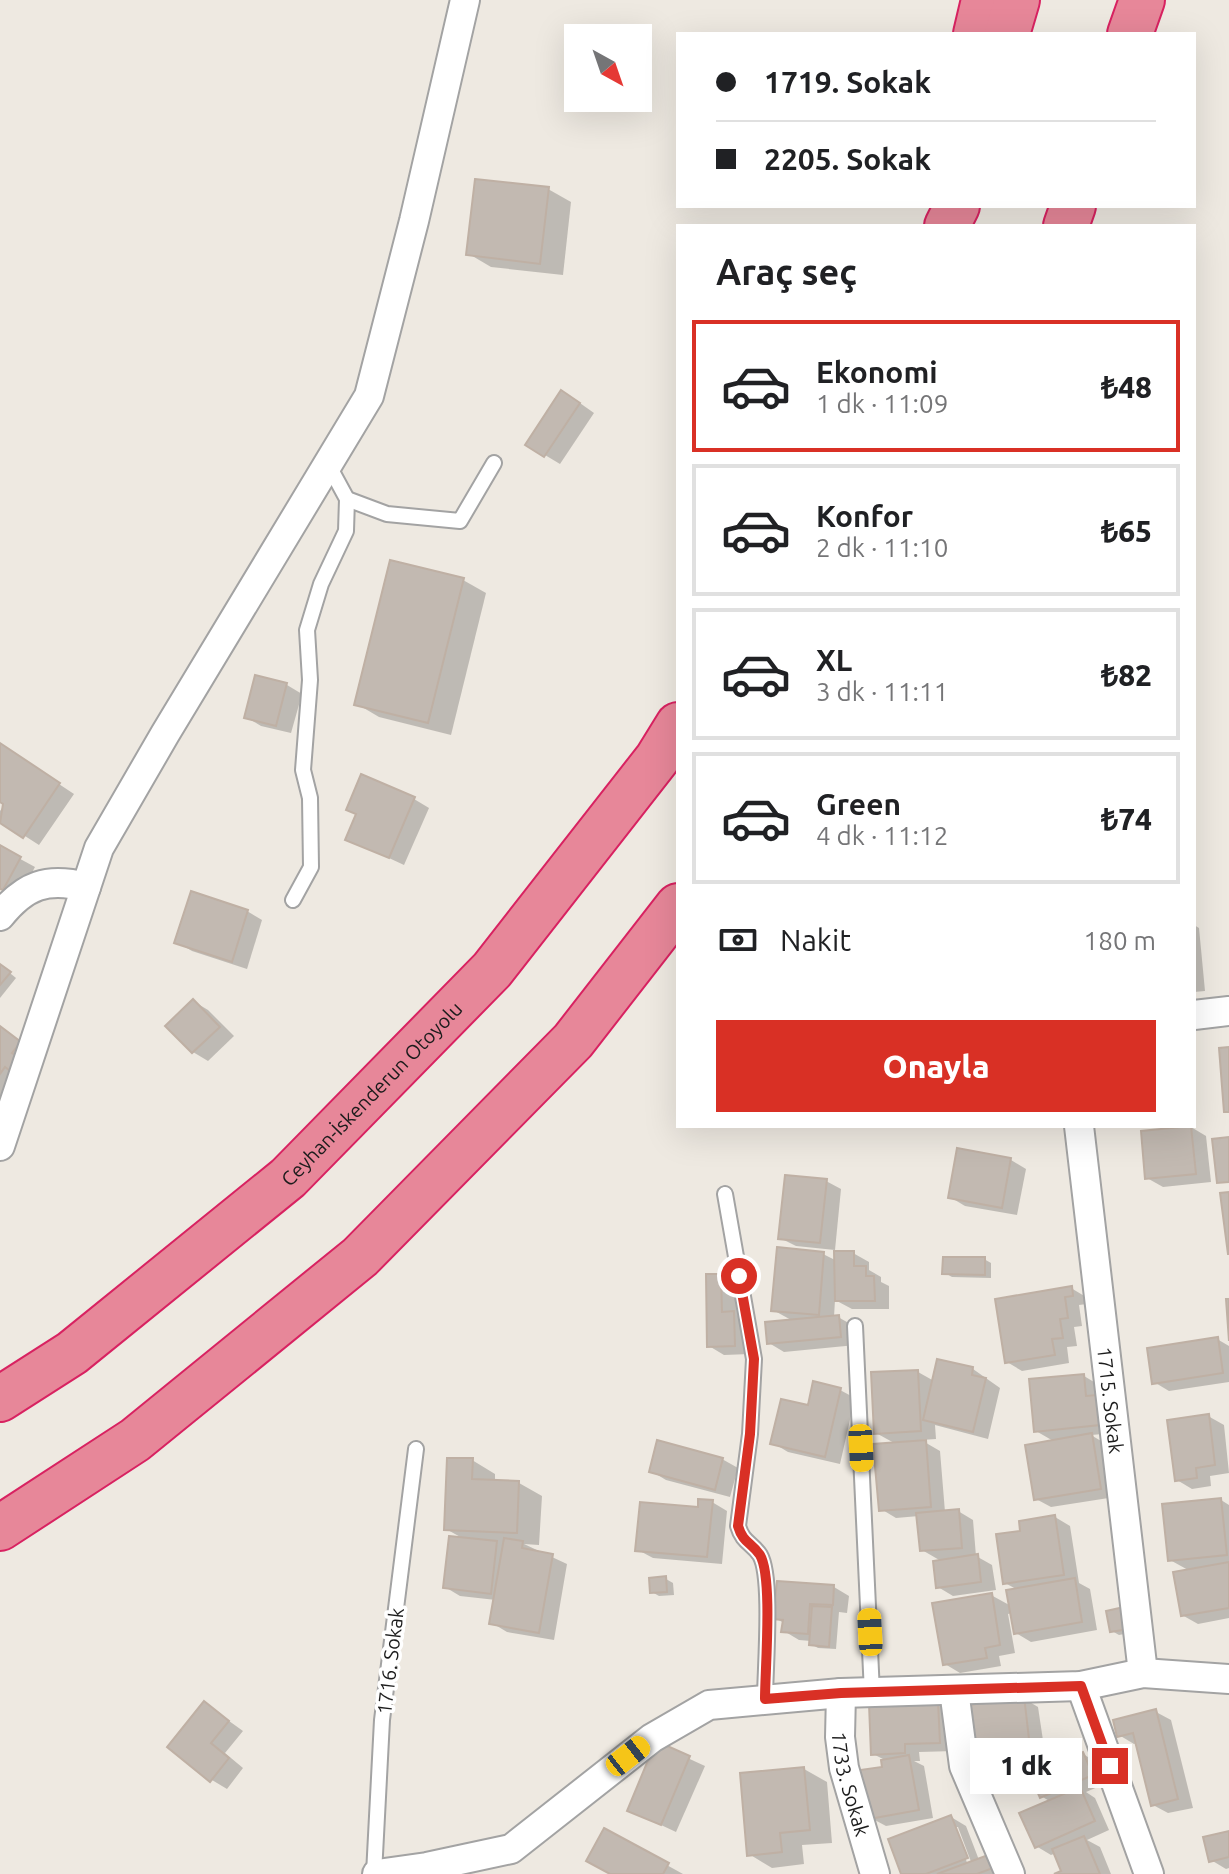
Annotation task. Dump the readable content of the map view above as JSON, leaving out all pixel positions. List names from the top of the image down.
{
  "streets": {
    "highway": ["Ceyhan-İskenderun Otoyolu"],
    "street": ["1715. Sokak", "1733. Sokak"],
    "lane": ["1716. Sokak"]
  },
  "north": "bottom right",
  "page": {
    "banner": ["1719. Sokak", "2205. Sokak"],
    "heading": "Araç seç",
    "list": [
      {
        "name": "Ekonomi",
        "note": "1 dk · 11:09",
        "value": "₺48"
      },
      {
        "name": "Konfor",
        "note": "2 dk · 11:10",
        "value": "₺65"
      },
      {
        "name": "XL",
        "note": "3 dk · 11:11",
        "value": "₺82"
      },
      {
        "name": "Green",
        "note": "4 dk · 11:12",
        "value": "₺74"
      }
    ],
    "pay": ["Nakit", "180 m"],
    "buttons": "Onayla",
    "bubble": "1 dk"
  }
}
